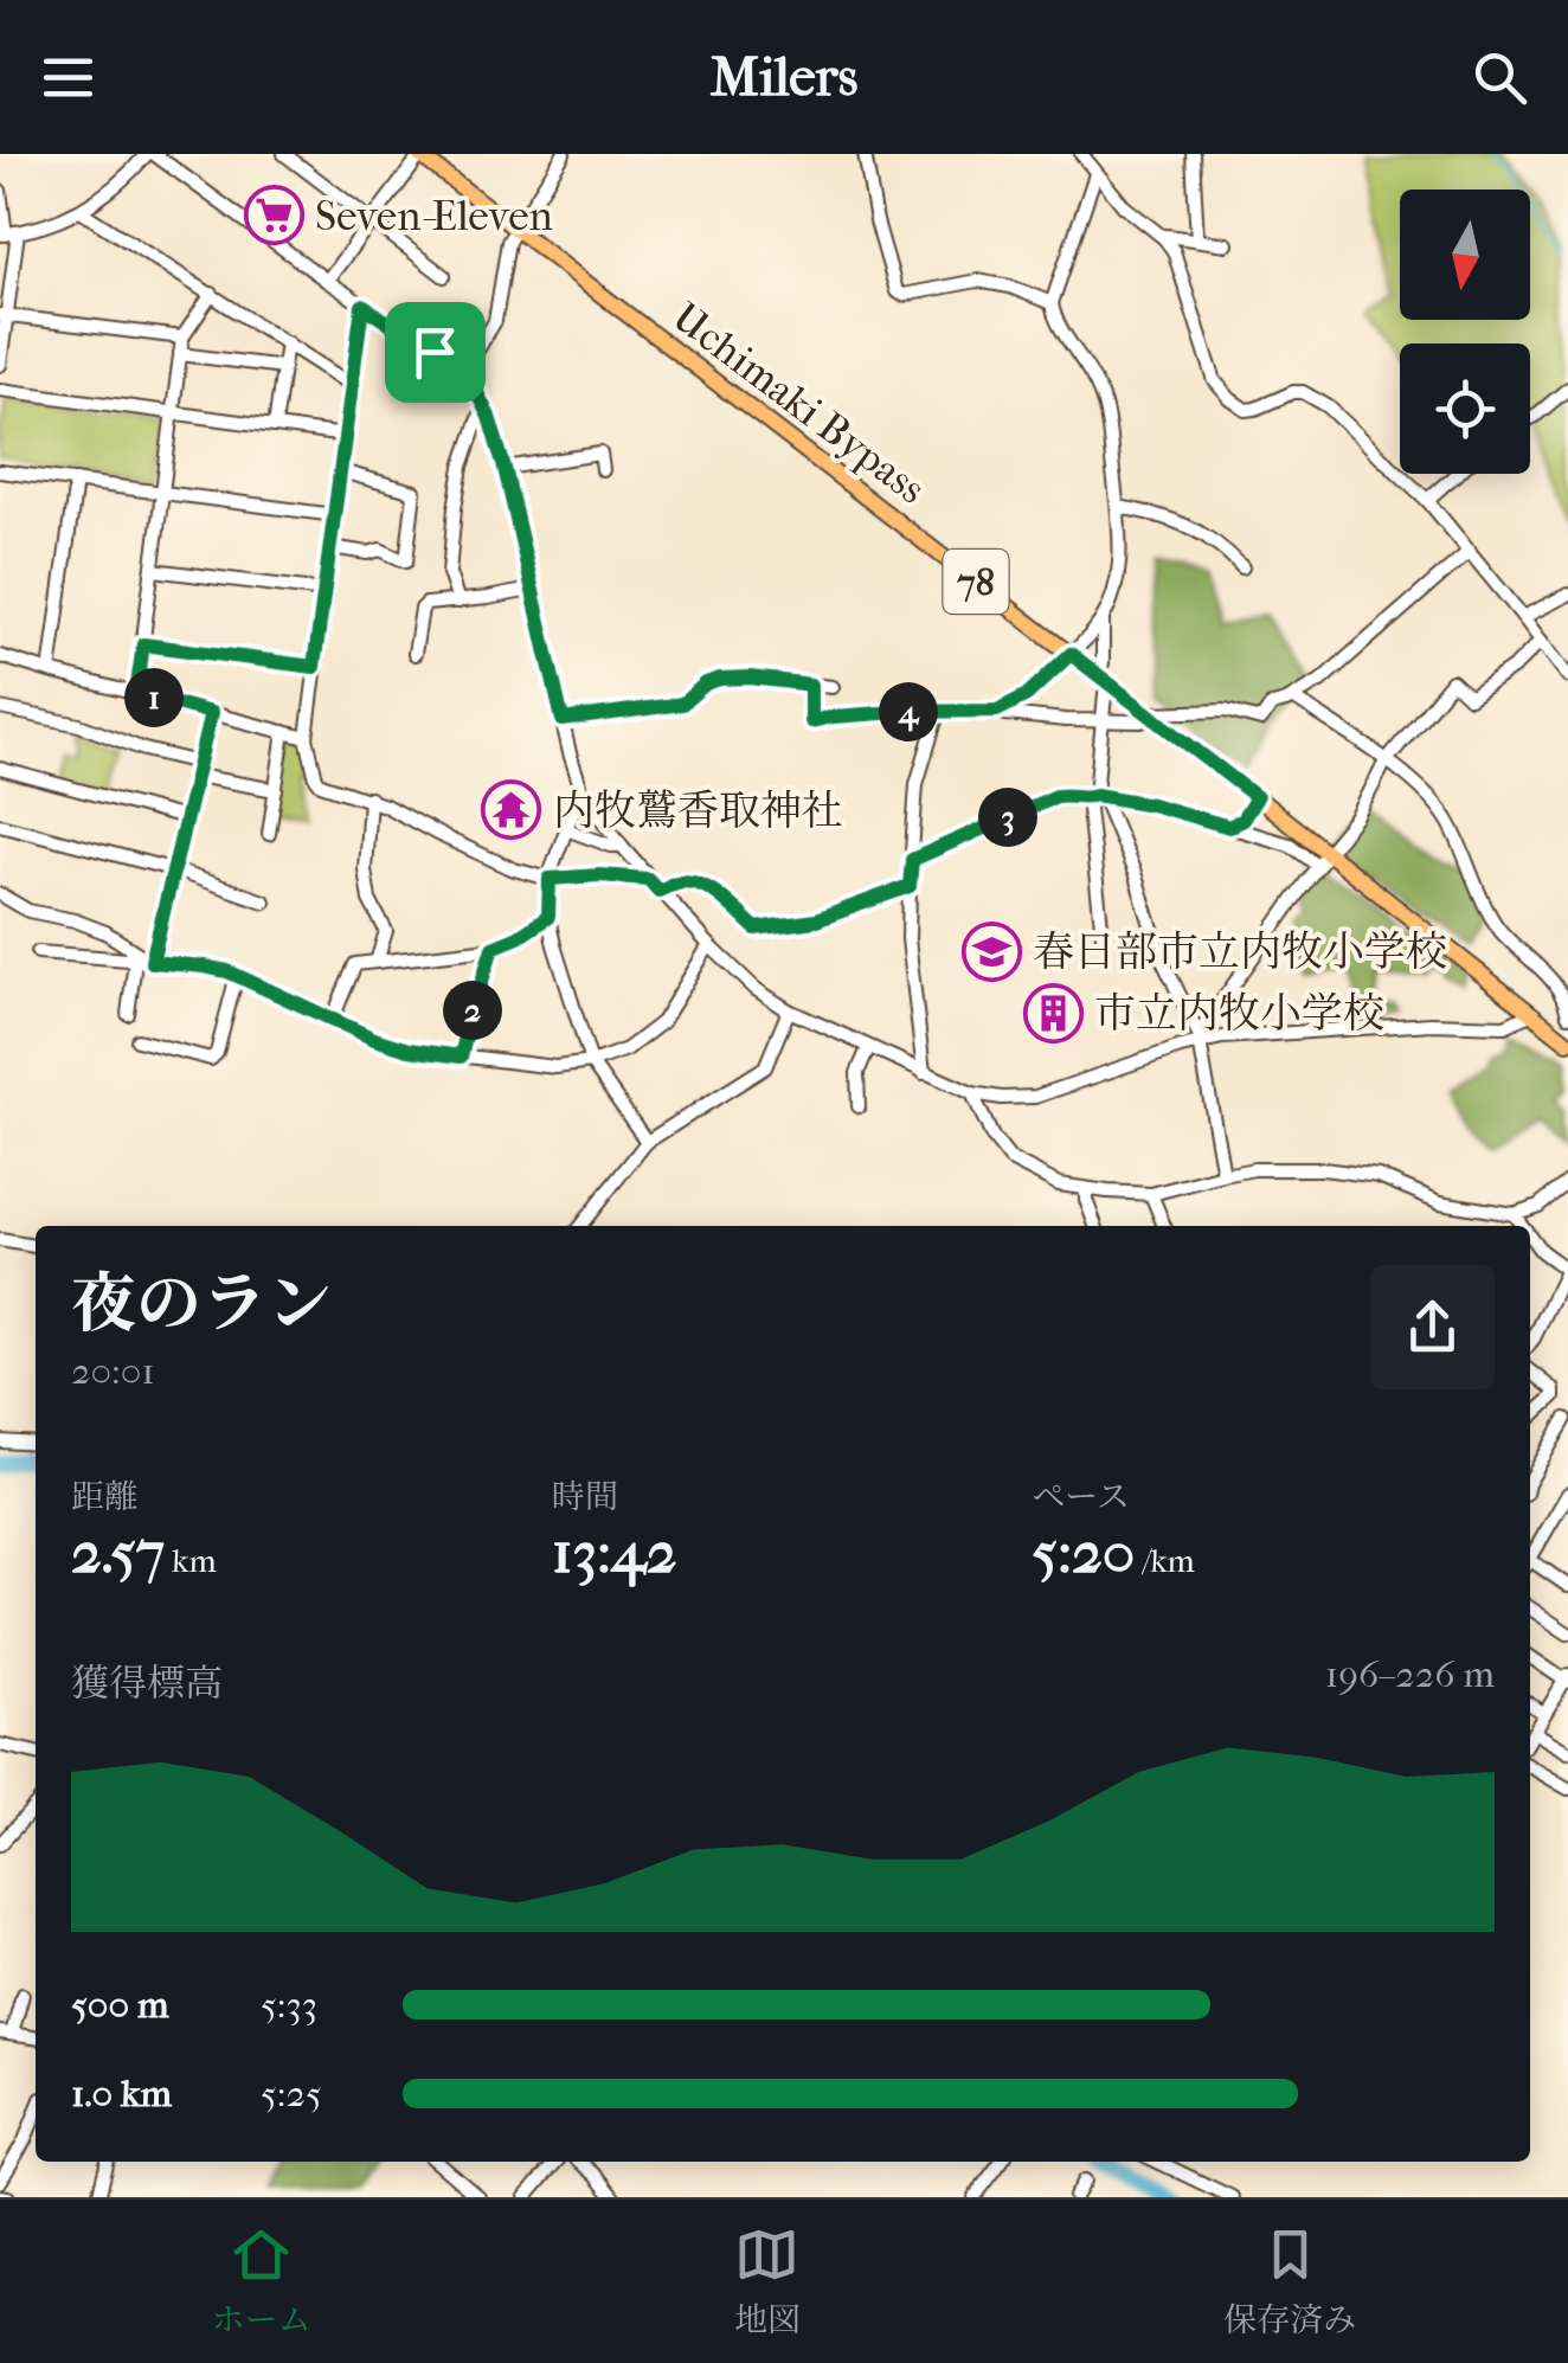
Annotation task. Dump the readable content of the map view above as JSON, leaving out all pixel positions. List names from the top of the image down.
{
  "streets": {
    "main road": ["Uchimaki Bypass", "78"]
  },
  "crossings": [
    ["Uchimaki Bypass", "78"]
  ],
  "places": {
    "supermarket": ["Seven-Eleven"],
    "temple": ["内牧鷲香取神社"],
    "school or university": ["春日部市立内牧小学校"],
    "building": ["市立内牧小学校"]
  },
  "north": "bottom",
  "page": {
    "header": "Milers",
    "pins": [
      "1",
      "4",
      "3",
      "2"
    ],
    "heading": ["夜のラン", "20:01"],
    "stats": [
      ["距離", "2.57 km"],
      ["時間", "13:42"],
      ["ペース", "5:20 /km"]
    ],
    "chart": ["獲得標高", "196–226 m"],
    "list": [
      {
        "name": "500 m",
        "note": "5:33"
      },
      {
        "name": "1.0 km",
        "note": "5:25"
      }
    ],
    "tabs": ["ホーム", "地図", "保存済み"]
  }
}
